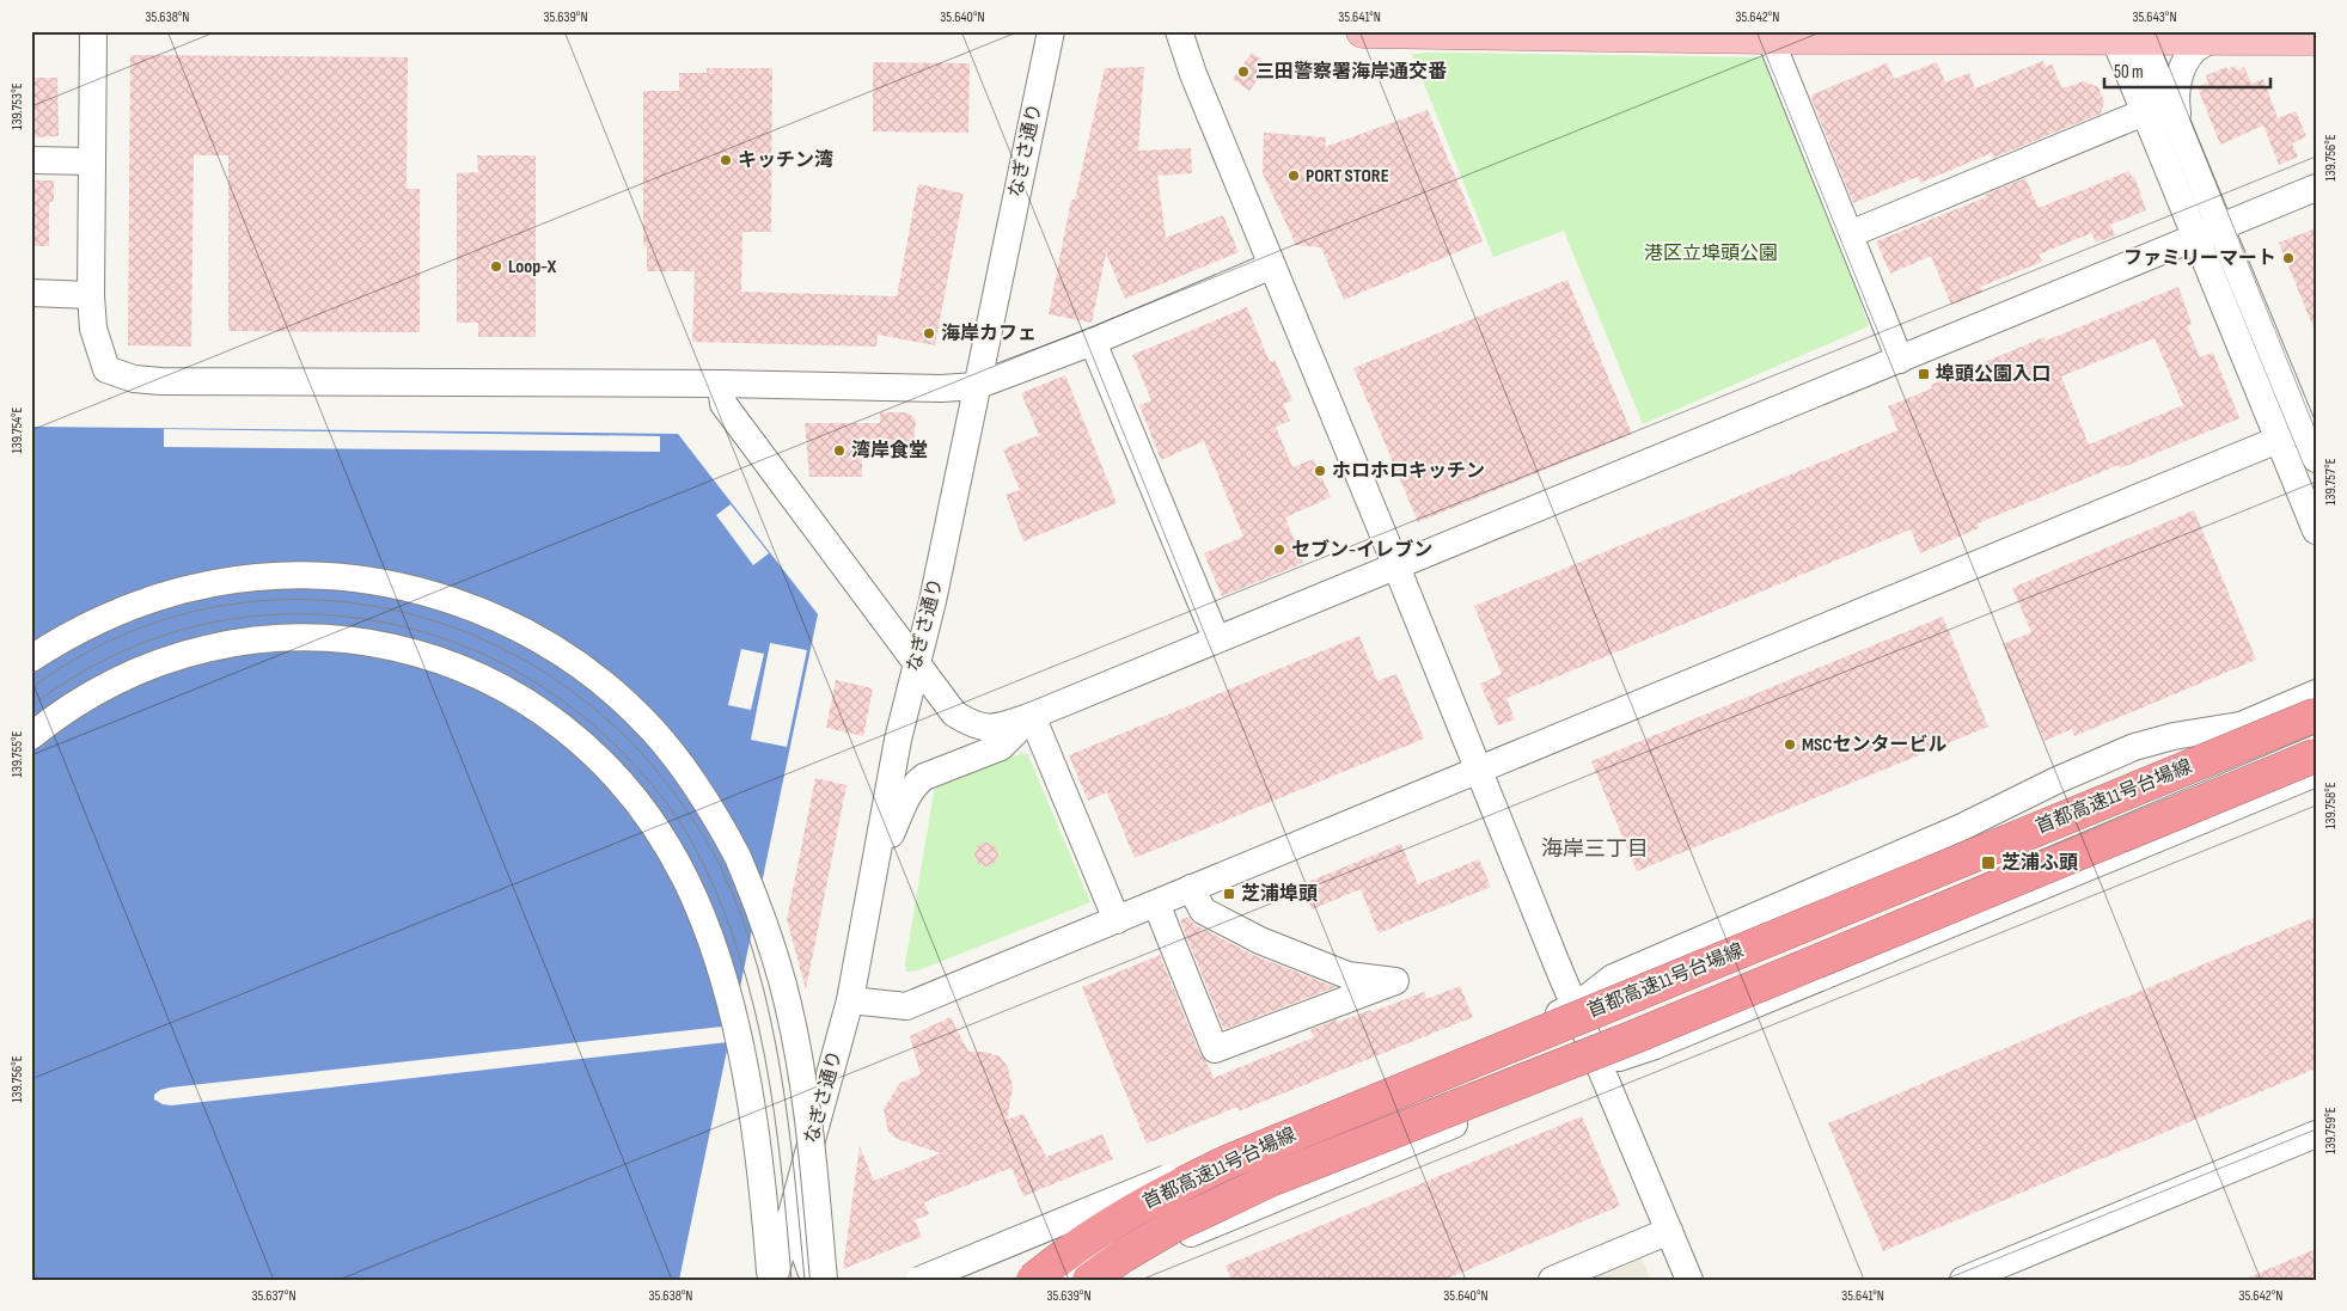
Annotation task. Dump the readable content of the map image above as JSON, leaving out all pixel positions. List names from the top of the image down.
{
  "streets": {
    "highway": ["首都高速11号台場線"],
    "street": ["なぎさ通り"]
  },
  "districts": ["海岸三丁目"],
  "parks": ["港区立埠頭公園"],
  "places": {
    "other": [
      "三田警察署海岸通交番",
      "キッチン湾",
      "PORT STORE",
      "ファミリーマート",
      "Loop-X",
      "海岸カフェ",
      "湾岸食堂",
      "ホロホロキッチン",
      "セブン-イレブン",
      "MSCセンタービル"
    ],
    "transit": ["埠頭公園入口", "芝浦ふ頭", "芝浦埠頭"]
  },
  "scale_bar": "50 m",
  "coordinates": [
    "35.638°N",
    "35.639°N",
    "35.640°N",
    "35.641°N",
    "35.642°N",
    "35.643°N",
    "139.753°E",
    "139.756°E",
    "139.754°E",
    "139.757°E",
    "139.755°E",
    "139.758°E",
    "139.759°E",
    "35.637°N"
  ]
}
